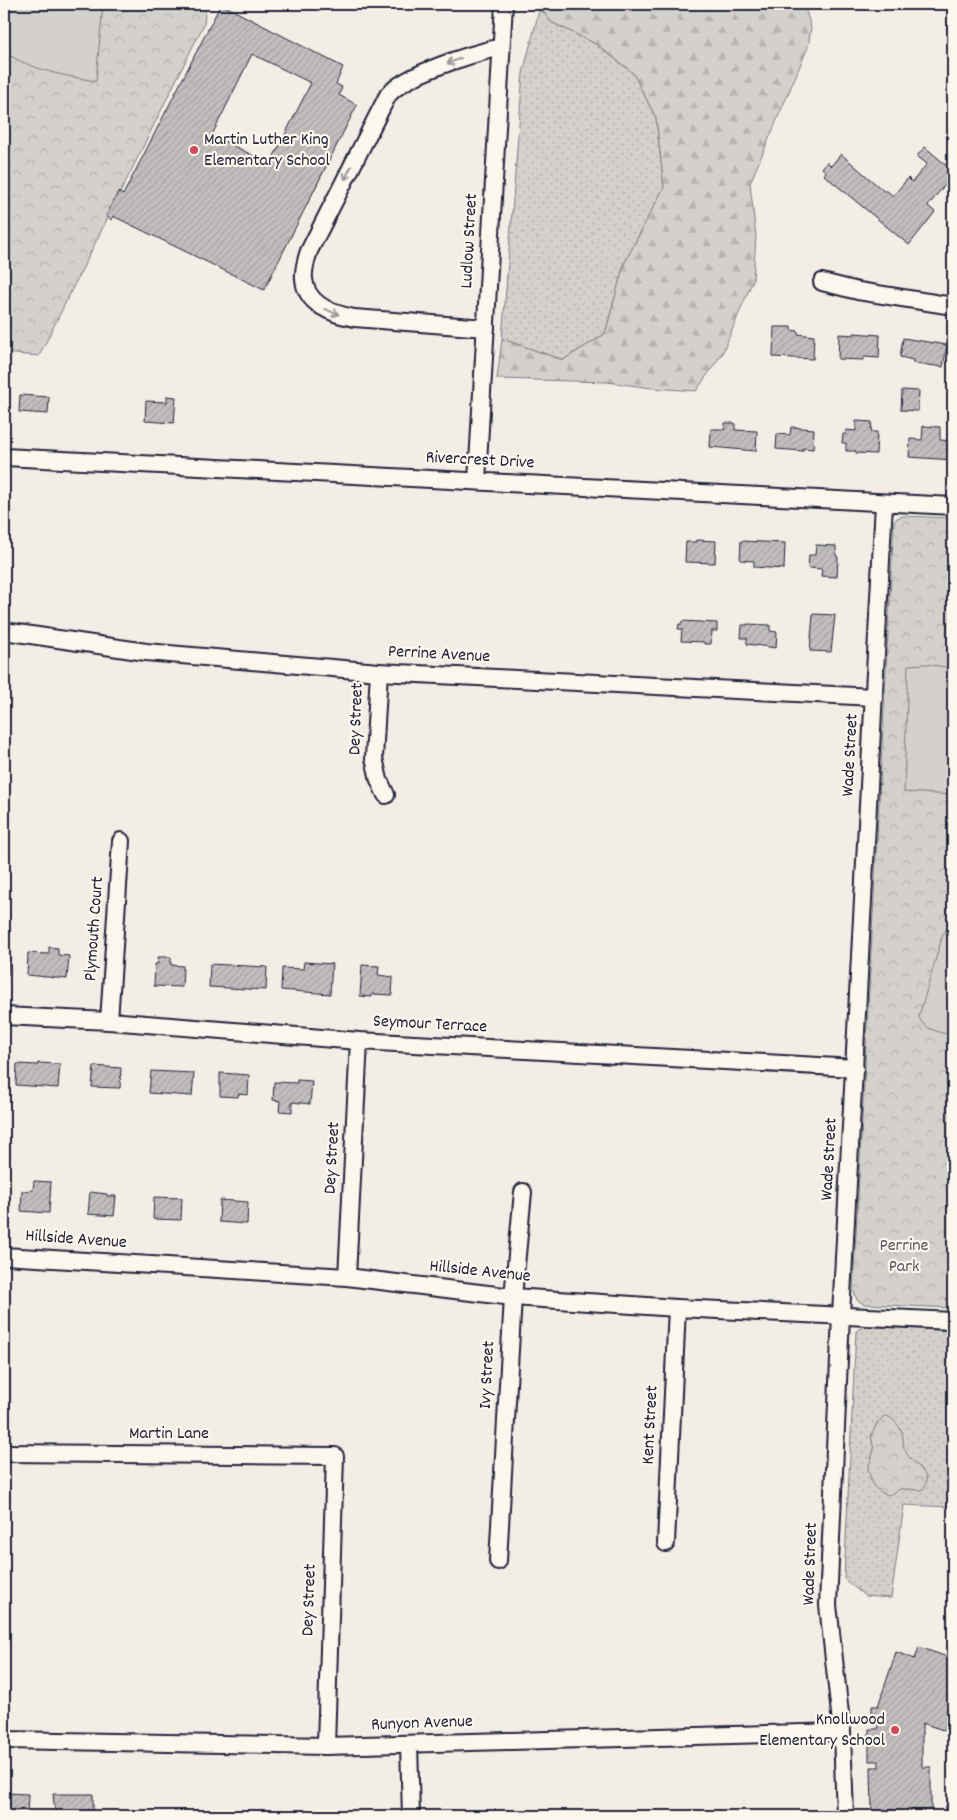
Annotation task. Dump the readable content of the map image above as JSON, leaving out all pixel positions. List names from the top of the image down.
{
  "streets": {
    "street": [
      "Ludlow Street",
      "Rivercrest Drive",
      "Perrine Avenue",
      "Dey Street",
      "Wade Street",
      "Plymouth Court",
      "Seymour Terrace",
      "Hillside Avenue",
      "Ivy Street",
      "Kent Street",
      "Martin Lane",
      "Runyon Avenue"
    ]
  },
  "crossings": [
    ["Ludlow Street", "Rivercrest Drive"],
    ["Rivercrest Drive", "Wade Street"],
    ["Perrine Avenue", "Dey Street"],
    ["Perrine Avenue", "Wade Street"],
    ["Dey Street", "Seymour Terrace"],
    ["Dey Street", "Hillside Avenue"],
    ["Dey Street", "Martin Lane"],
    ["Dey Street", "Runyon Avenue"],
    ["Wade Street", "Seymour Terrace"],
    ["Wade Street", "Hillside Avenue"],
    ["Wade Street", "Runyon Avenue"],
    ["Plymouth Court", "Seymour Terrace"],
    ["Hillside Avenue", "Ivy Street"],
    ["Hillside Avenue", "Kent Street"]
  ],
  "parks": ["Perrine Park"],
  "places": ["Martin Luther King Elementary School", "Knollwood Elementary School"]
}
